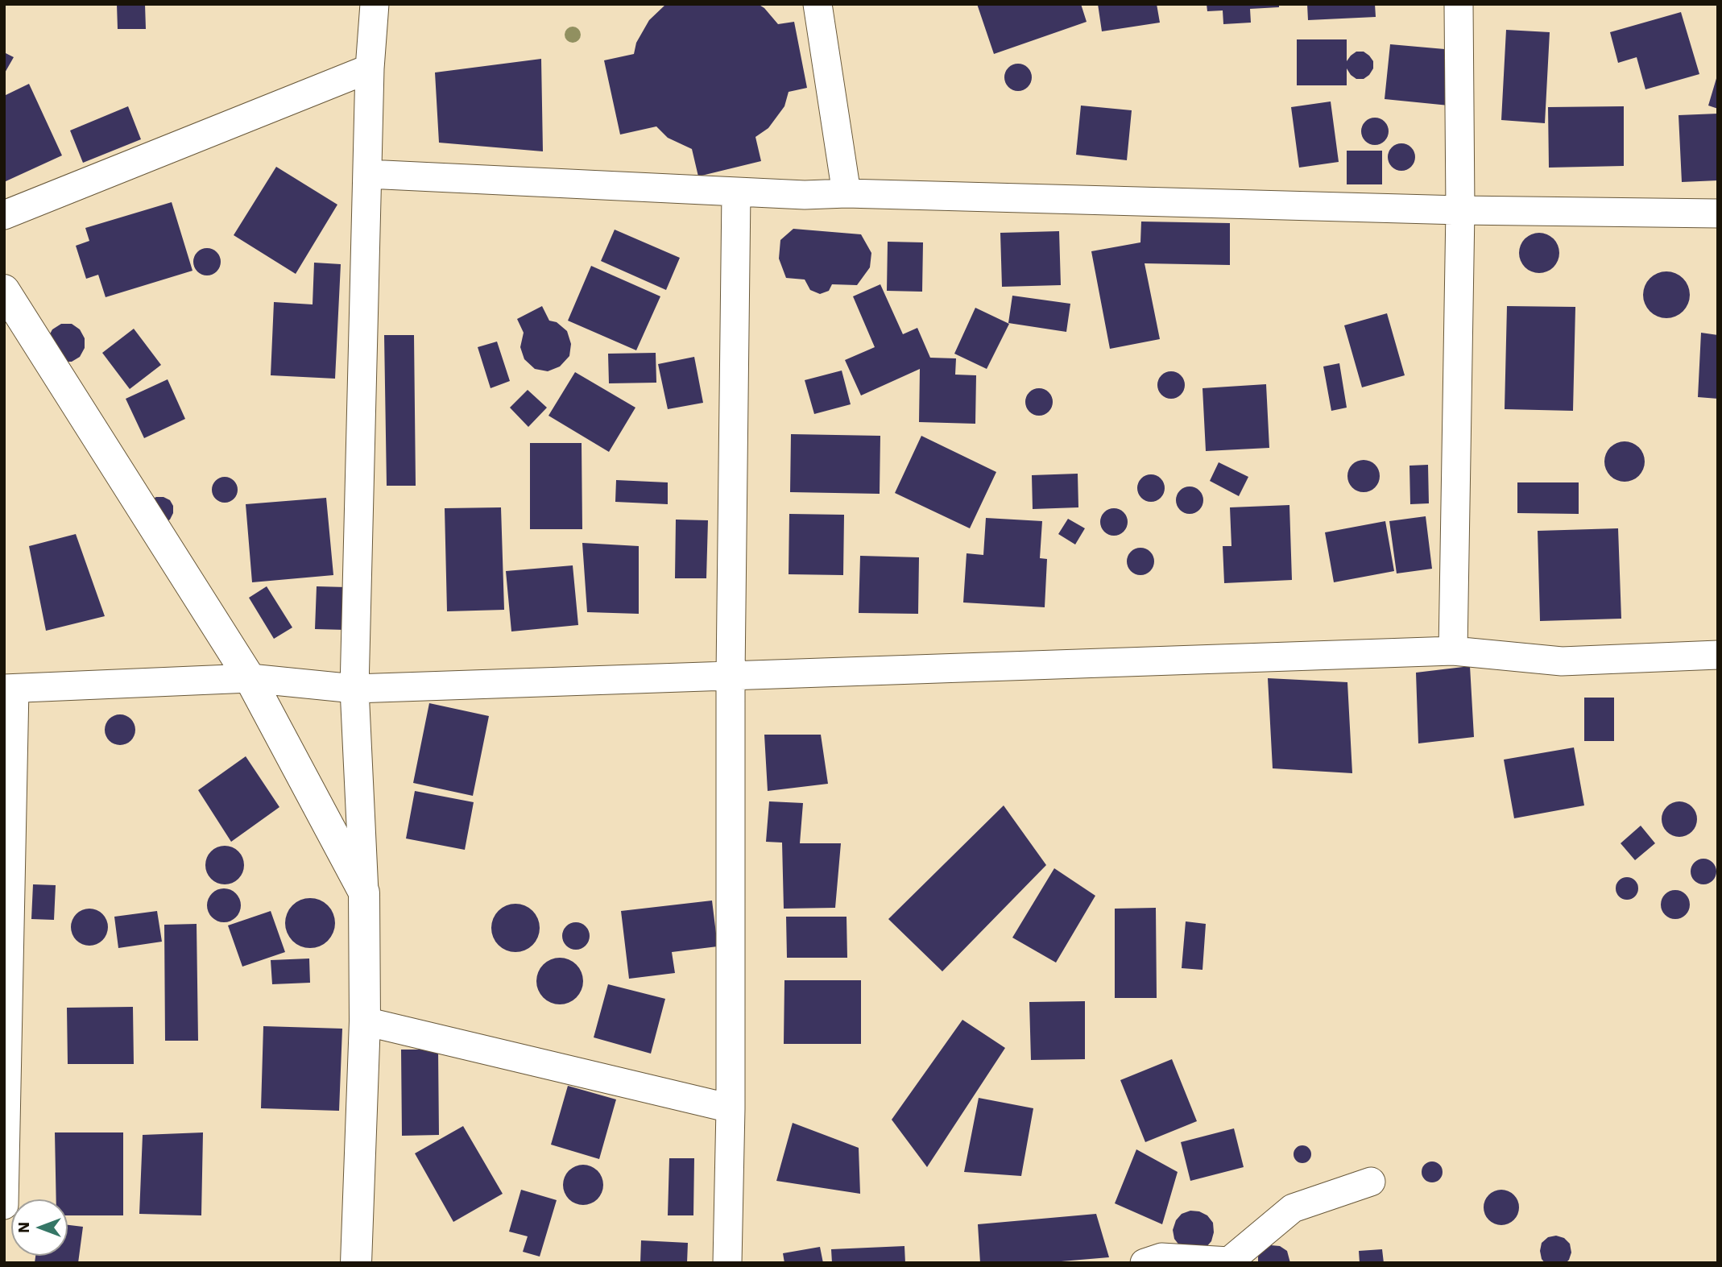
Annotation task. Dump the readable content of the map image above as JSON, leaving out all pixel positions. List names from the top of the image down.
{
  "north": "left"
}
